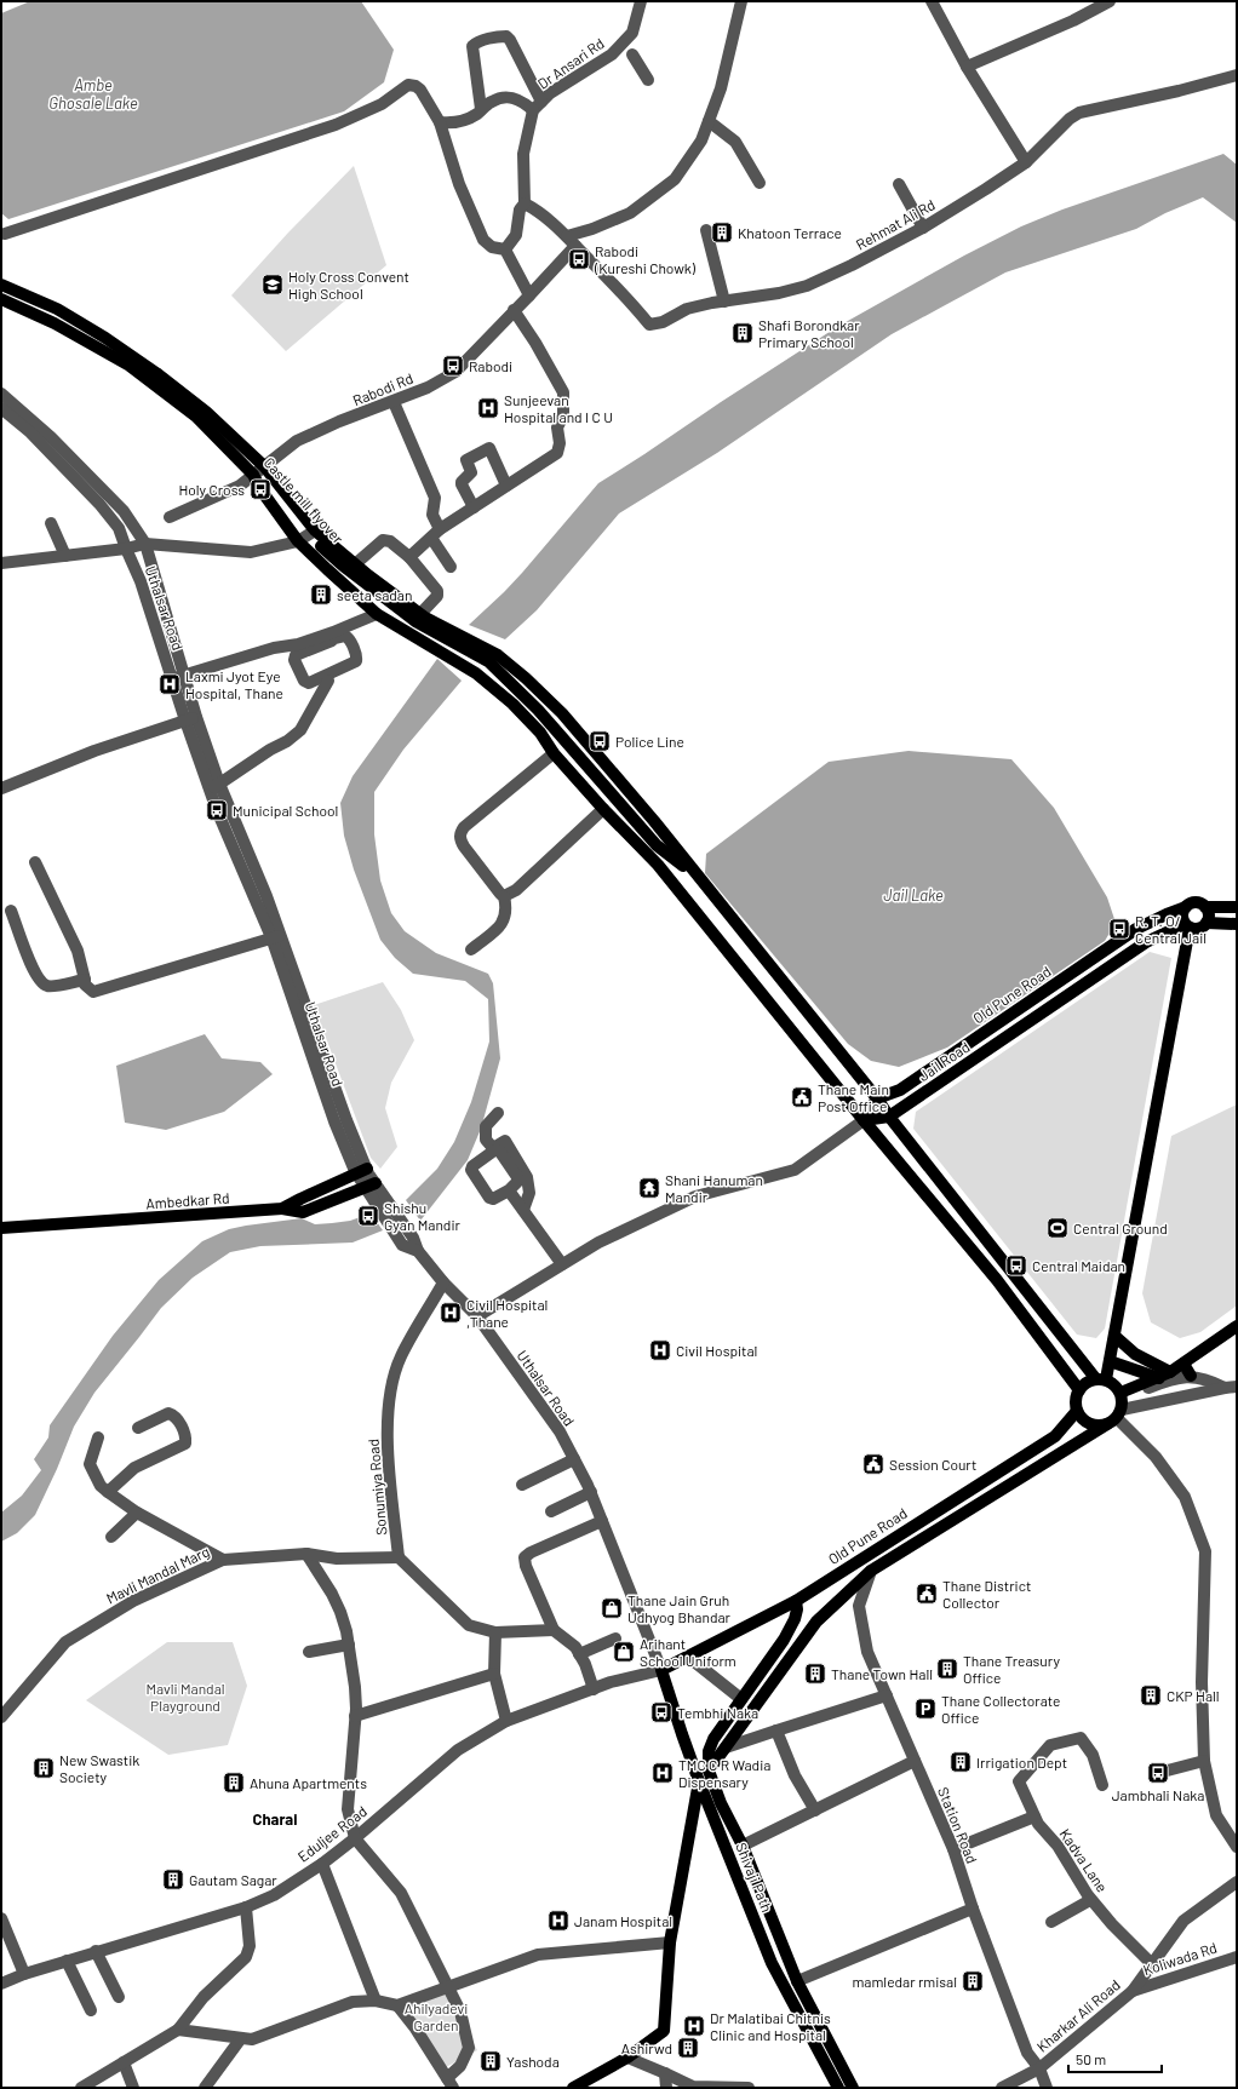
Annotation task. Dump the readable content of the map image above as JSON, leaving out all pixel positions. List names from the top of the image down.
{
  "streets": {
    "main road": [
      "Castle mill flyover",
      "Old Pune Road",
      "Jail Road",
      "Ambedkar Rd",
      "Shivaji Path"
    ],
    "street": [
      "Dr Ansari Rd",
      "Rehmat Ali Rd",
      "Rabodi Rd",
      "Uthalsar Road",
      "Sonumiya Road",
      "Mavli Mandal Marg",
      "Station Road",
      "Eduljee Road",
      "Kadva Lane",
      "Koliwada Rd",
      "Kharkar Ali Road"
    ]
  },
  "crossings": [
    ["Rehmat Ali Rd", "Rabodi Rd"],
    ["Uthalsar Road", "Old Pune Road"],
    ["Uthalsar Road", "Ambedkar Rd"],
    ["Uthalsar Road", "Sonumiya Road"],
    ["Uthalsar Road", "Eduljee Road"],
    ["Uthalsar Road", "Shivaji Path"],
    ["Old Pune Road", "Jail Road"],
    ["Old Pune Road", "Eduljee Road"],
    ["Old Pune Road", "Shivaji Path"],
    ["Sonumiya Road", "Mavli Mandal Marg"],
    ["Station Road", "Kharkar Ali Road"],
    ["Eduljee Road", "Shivaji Path"],
    ["Kadva Lane", "Kharkar Ali Road"],
    ["Koliwada Rd", "Kharkar Ali Road"]
  ],
  "districts": ["Charai"],
  "water": ["Ambe Ghosale Lake", "Jail Lake"],
  "parks": ["Mavli Mandal Playground", "Ahilyadevi Garden"],
  "places": {
    "building": [
      "Khatoon Terrace",
      "Shafi Borondkar Primary School",
      "seeta sadan",
      "Thane Treasury Office",
      "Thane Town Hall",
      "CKP Hall",
      "Irrigation Dept",
      "New Swastik Society",
      "Ahuna Apartments",
      "Gautam Sagar",
      "mamledar rmisal",
      "Ashirwd",
      "Yashoda"
    ],
    "bus stop": [
      "Rabodi (Kureshi Chowk)",
      "Rabodi",
      "Holy Cross",
      "Police Line",
      "Municipal School",
      "R. T. O/ Central Jail",
      "Shishu Gyan Mandir",
      "Central Maidan",
      "Tembhi Naka",
      "Jambhali Naka"
    ],
    "school or university": ["Holy Cross Convent High School"],
    "hospital": [
      "Sunjeevan Hospital and I C U",
      "Laxmi Jyot Eye Hospital, Thane",
      "Civil Hospital ,Thane",
      "Civil Hospital",
      "TMC C R Wadia Dispensary",
      "Janam Hospital",
      "Dr Malatibai Chitnis Clinic and Hospital"
    ],
    "public building": ["Thane Main Post Office", "Session Court", "Thane District Collector"],
    "temple": ["Shani Hanuman Mandir"],
    "sports": ["Central Ground"],
    "shop": ["Thane Jain Gruh Udhyog Bhandar", "Arihant School Uniform"],
    "parking": ["Thane Collectorate Office"]
  },
  "scale_bar": "50 m"
}
